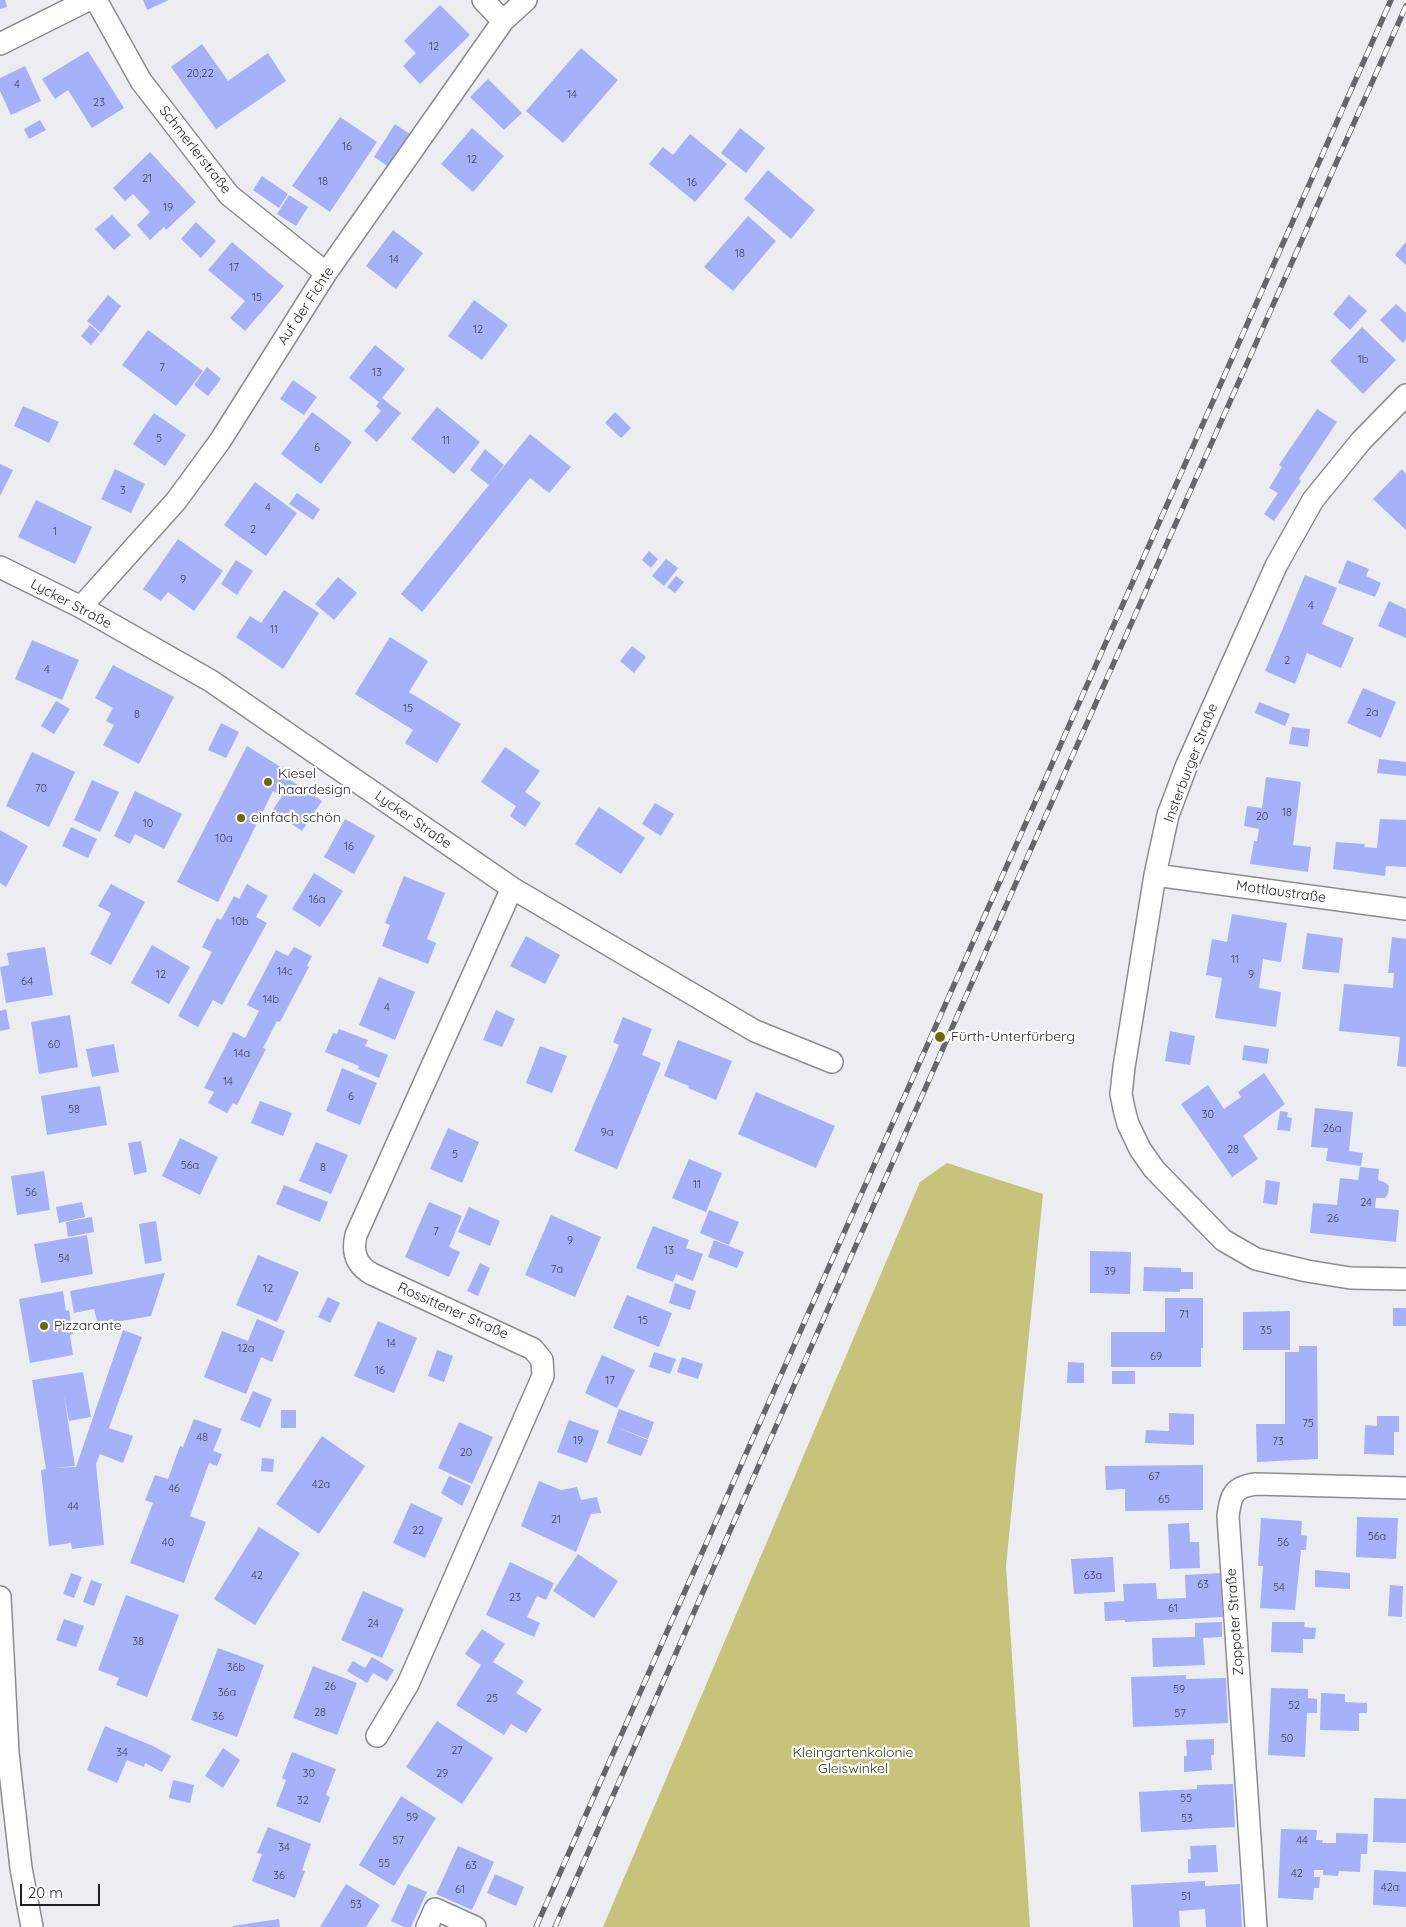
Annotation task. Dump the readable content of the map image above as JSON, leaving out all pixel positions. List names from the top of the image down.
{
  "streets": {
    "street": [
      "Schmerlerstraße",
      "Auf der Fichte",
      "Lycker Straße",
      "Insterburger Straße",
      "Mottlaustraße",
      "Rossittener Straße",
      "Zoppoter Straße"
    ]
  },
  "crossings": [
    ["Schmerlerstraße", "Auf der Fichte"],
    ["Auf der Fichte", "Lycker Straße"],
    ["Lycker Straße", "Rossittener Straße"],
    ["Insterburger Straße", "Mottlaustraße"]
  ],
  "parks": ["Kleingartenkolonie Gleiswinkel"],
  "places": [
    "Kiesel haardesign",
    "einfach schön",
    "Fürth-Unterfürberg",
    "Pizzarante"
  ],
  "house_numbers": [
    "12",
    "20;22",
    "4",
    "14",
    "23",
    "16",
    "12",
    "21",
    "18",
    "16",
    "19",
    "18",
    "14",
    "17",
    "15",
    "12",
    "1b",
    "7",
    "13",
    "5",
    "11",
    "6",
    "3",
    "4",
    "2",
    "1",
    "9",
    "4",
    "11",
    "2",
    "4",
    "15",
    "2a",
    "8",
    "70",
    "18",
    "20",
    "10",
    "10a",
    "16",
    "16a",
    "10b",
    "11",
    "14c",
    "12",
    "9",
    "64",
    "14b",
    "4",
    "60",
    "14a",
    "14",
    "6",
    "58",
    "30",
    "26a",
    "9a",
    "28",
    "5",
    "56a",
    "8",
    "11",
    "56",
    "24",
    "26",
    "7",
    "9",
    "13",
    "54",
    "7a",
    "39",
    "12",
    "71",
    "15",
    "35",
    "14",
    "12a",
    "69",
    "16",
    "17",
    "75",
    "48",
    "19",
    "73",
    "20",
    "67",
    "42a",
    "46",
    "65",
    "44",
    "21",
    "22",
    "56a",
    "40",
    "56",
    "42",
    "63a",
    "63",
    "54",
    "23",
    "61",
    "24",
    "38",
    "36b",
    "26",
    "59",
    "36a",
    "25",
    "52",
    "28",
    "57",
    "36",
    "50",
    "27",
    "34",
    "30",
    "29",
    "55",
    "32",
    "59",
    "53",
    "57",
    "44",
    "34",
    "55",
    "63",
    "42",
    "36",
    "42a",
    "61",
    "51",
    "53"
  ],
  "scale_bar": "20 m"
}
